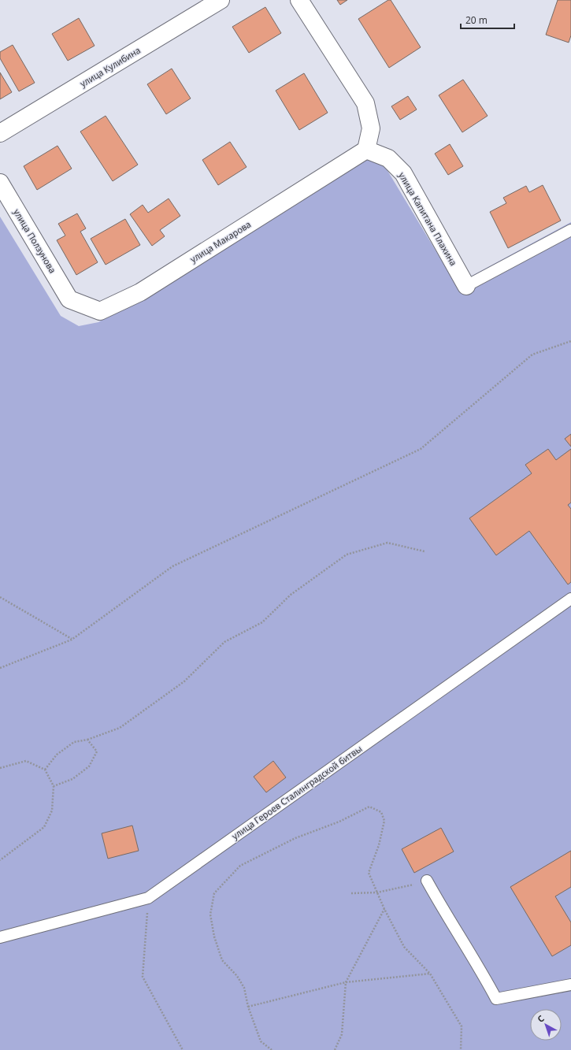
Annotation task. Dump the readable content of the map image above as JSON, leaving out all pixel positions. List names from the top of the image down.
{
  "streets": {
    "street": [
      "улица Кулибина",
      "улица Капитана Плахина",
      "улица Ползунова",
      "улица Макарова"
    ],
    "lane": ["улица Героев Сталинградской битвы"]
  },
  "crossings": [
    ["улица Капитана Плахина", "улица Макарова"],
    ["улица Ползунова", "улица Макарова"]
  ],
  "scale_bar": "20 m",
  "north": "top left"
}
